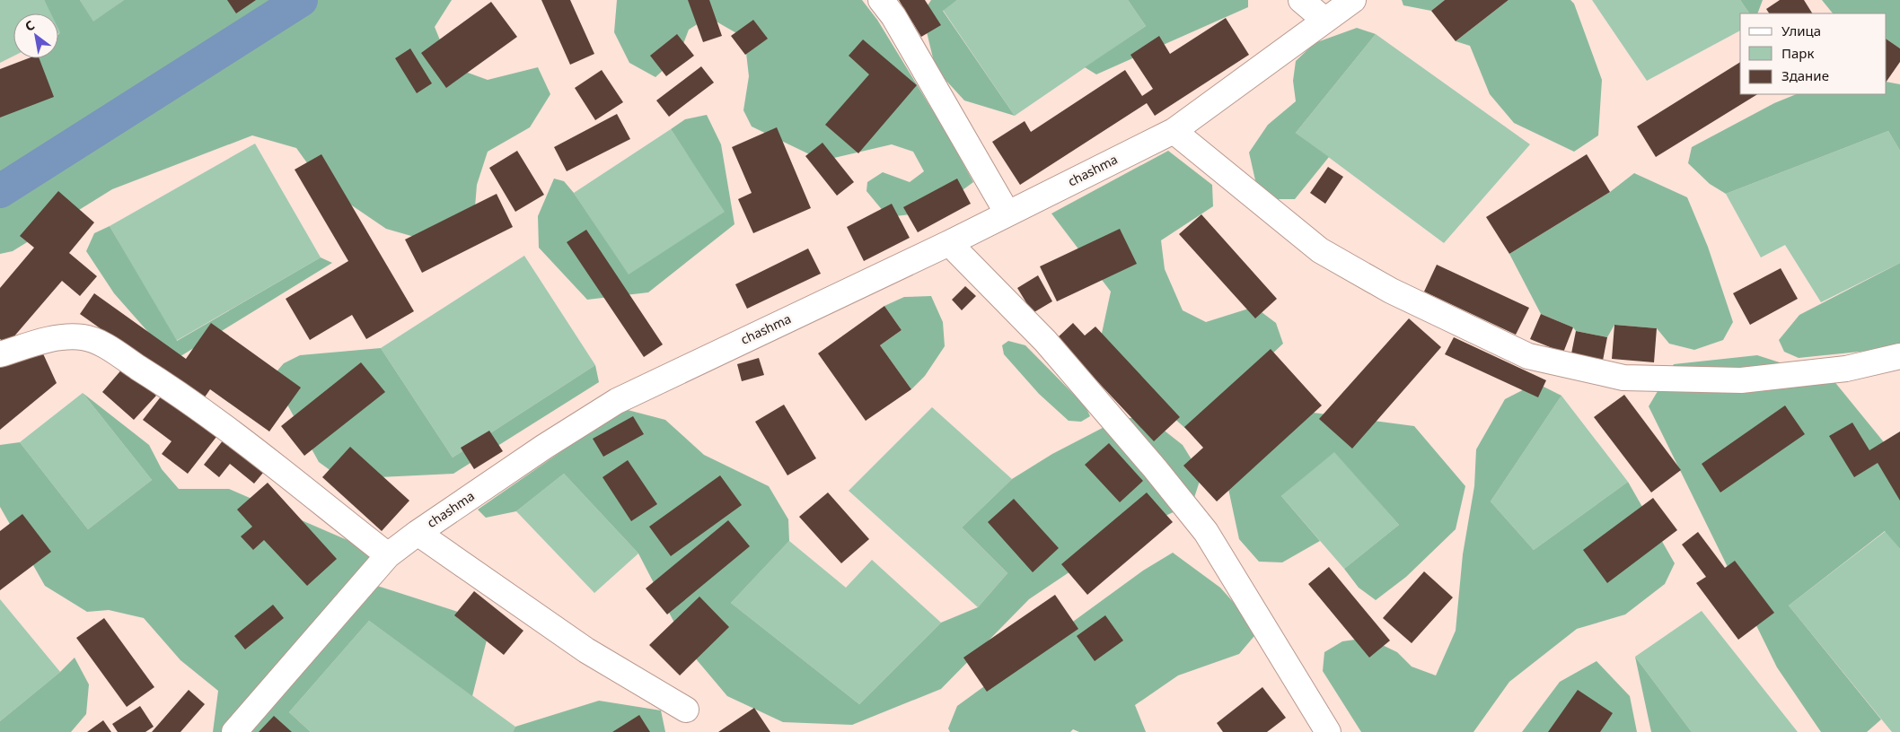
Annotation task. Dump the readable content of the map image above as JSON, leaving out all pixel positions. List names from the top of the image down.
{
  "streets": {
    "street": ["сhashma"]
  },
  "legend": ["Улица", "Парк", "Здание"],
  "north": "top left"
}
